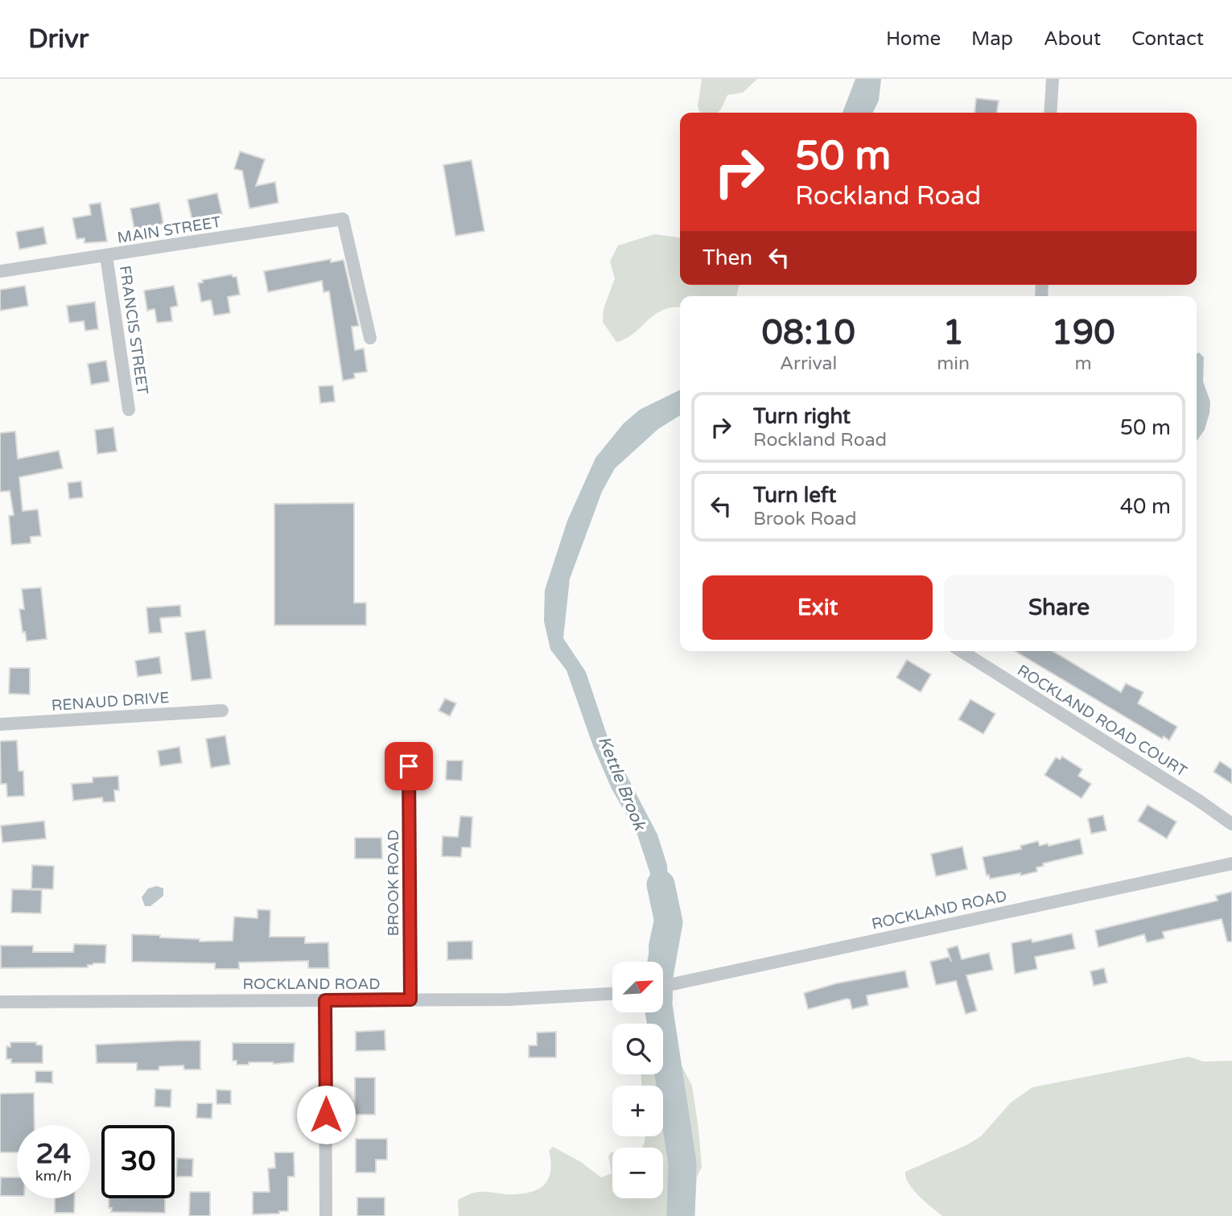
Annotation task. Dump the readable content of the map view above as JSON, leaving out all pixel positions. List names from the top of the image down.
{
  "streets": {
    "street": [
      "MAIN STREET",
      "FRANCIS STREET",
      "RENAUD DRIVE",
      "ROCKLAND ROAD COURT",
      "BROOK ROAD",
      "ROCKLAND ROAD"
    ]
  },
  "crossings": [
    ["MAIN STREET", "FRANCIS STREET"],
    ["BROOK ROAD", "ROCKLAND ROAD"]
  ],
  "water": ["Kettle Brook"],
  "north": "top right",
  "page": {
    "header": "Drivr",
    "nav": [
      "Home",
      "Map",
      "About",
      "Contact"
    ],
    "turn": ["50 m", "Rockland Road"],
    "then": "Then",
    "eta": [
      "08:10",
      "Arrival",
      "1",
      "min",
      "190",
      "m"
    ],
    "list": [
      {
        "name": "Turn right",
        "note": "Rockland Road",
        "value": "50 m"
      },
      {
        "name": "Turn left",
        "note": "Brook Road",
        "value": "40 m"
      }
    ],
    "buttons": ["Exit", "Share"],
    "map_buttons": ["+", "−"],
    "speed": "24 km/h",
    "limit": "30"
  }
}
